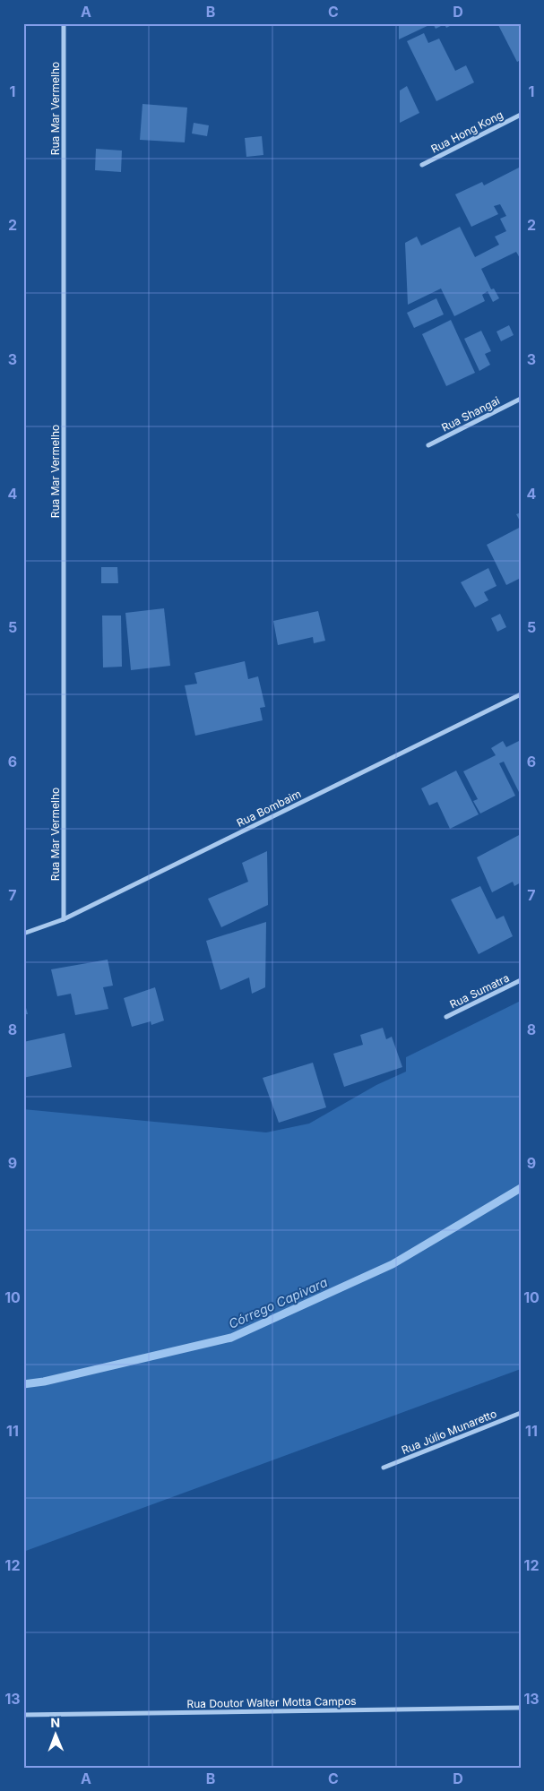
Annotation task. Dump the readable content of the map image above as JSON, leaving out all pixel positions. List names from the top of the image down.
{
  "streets": {
    "street": [
      "Rua Mar Vermelho",
      "Rua Hong Kong",
      "Rua Shangai",
      "Rua Bombaim",
      "Rua Sumatra",
      "Rua Júlio Munaretto",
      "Rua Doutor Walter Motta Campos"
    ]
  },
  "crossings": [
    ["Rua Mar Vermelho", "Rua Bombaim"]
  ],
  "water": ["Córrego Capivara"],
  "north": "top",
  "grid": {
    "columns": [
      "A",
      "B",
      "C",
      "D"
    ],
    "rows": [
      "1",
      "2",
      "3",
      "4",
      "5",
      "6",
      "7",
      "8",
      "9",
      "10",
      "11",
      "12",
      "13"
    ]
  }
}
